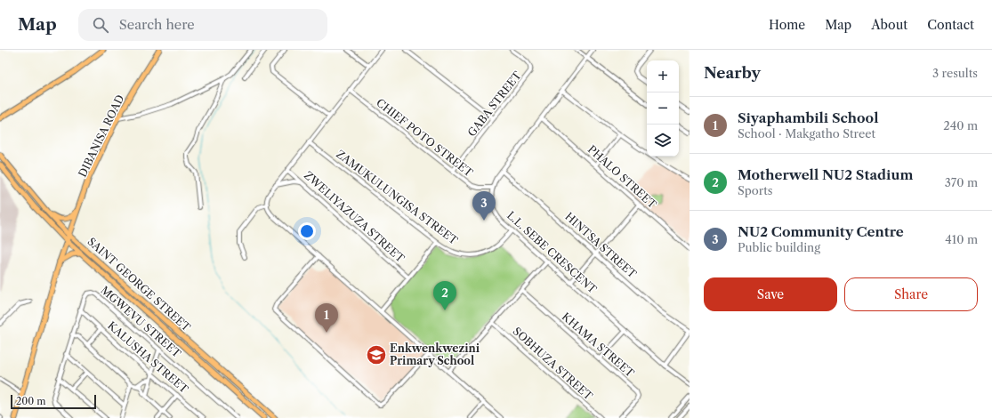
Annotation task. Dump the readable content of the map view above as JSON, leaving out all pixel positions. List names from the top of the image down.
{
  "streets": {
    "main road": ["DIBANISA ROAD", "SAINT GEORGE STREET"],
    "street": [
      "GABA STREET",
      "CHIEF POTO STREET",
      "PHALO STREET",
      "ZAMUKULUNGISA STREET",
      "ZWELIYAZUZA STREET",
      "HINTSA STREET",
      "L.L. SEBE CRESCENT",
      "MGWEVU STREET",
      "KHAMA STREET",
      "KALUSHA STREET",
      "SOBHUZA STREET"
    ]
  },
  "crossings": [
    ["GABA STREET", "CHIEF POTO STREET"],
    ["DIBANISA ROAD", "SAINT GEORGE STREET"],
    ["CHIEF POTO STREET", "L.L. SEBE CRESCENT"],
    ["PHALO STREET", "L.L. SEBE CRESCENT"],
    ["ZAMUKULUNGISA STREET", "L.L. SEBE CRESCENT"],
    ["HINTSA STREET", "L.L. SEBE CRESCENT"],
    ["MGWEVU STREET", "KALUSHA STREET"]
  ],
  "places": {
    "school or university": ["Enkwenkwezini Primary School"]
  },
  "scale_bar": "200 m",
  "page": {
    "header": "Map",
    "search": "Search here",
    "nav": [
      "Home",
      "Map",
      "About",
      "Contact"
    ],
    "heading": ["Nearby", "3 results"],
    "map_buttons": ["+", "−"],
    "list": [
      {
        "mark": "1",
        "name": "Siyaphambili School",
        "note": "School · Makgatho Street",
        "value": "240 m"
      },
      {
        "mark": "2",
        "name": "Motherwell NU2 Stadium",
        "note": "Sports",
        "value": "370 m"
      },
      {
        "mark": "3",
        "name": "NU2 Community Centre",
        "note": "Public building",
        "value": "410 m"
      }
    ],
    "pins": ["3", "2", "1"],
    "buttons": ["Save", "Share"],
    "scale": "200 m"
  }
}
